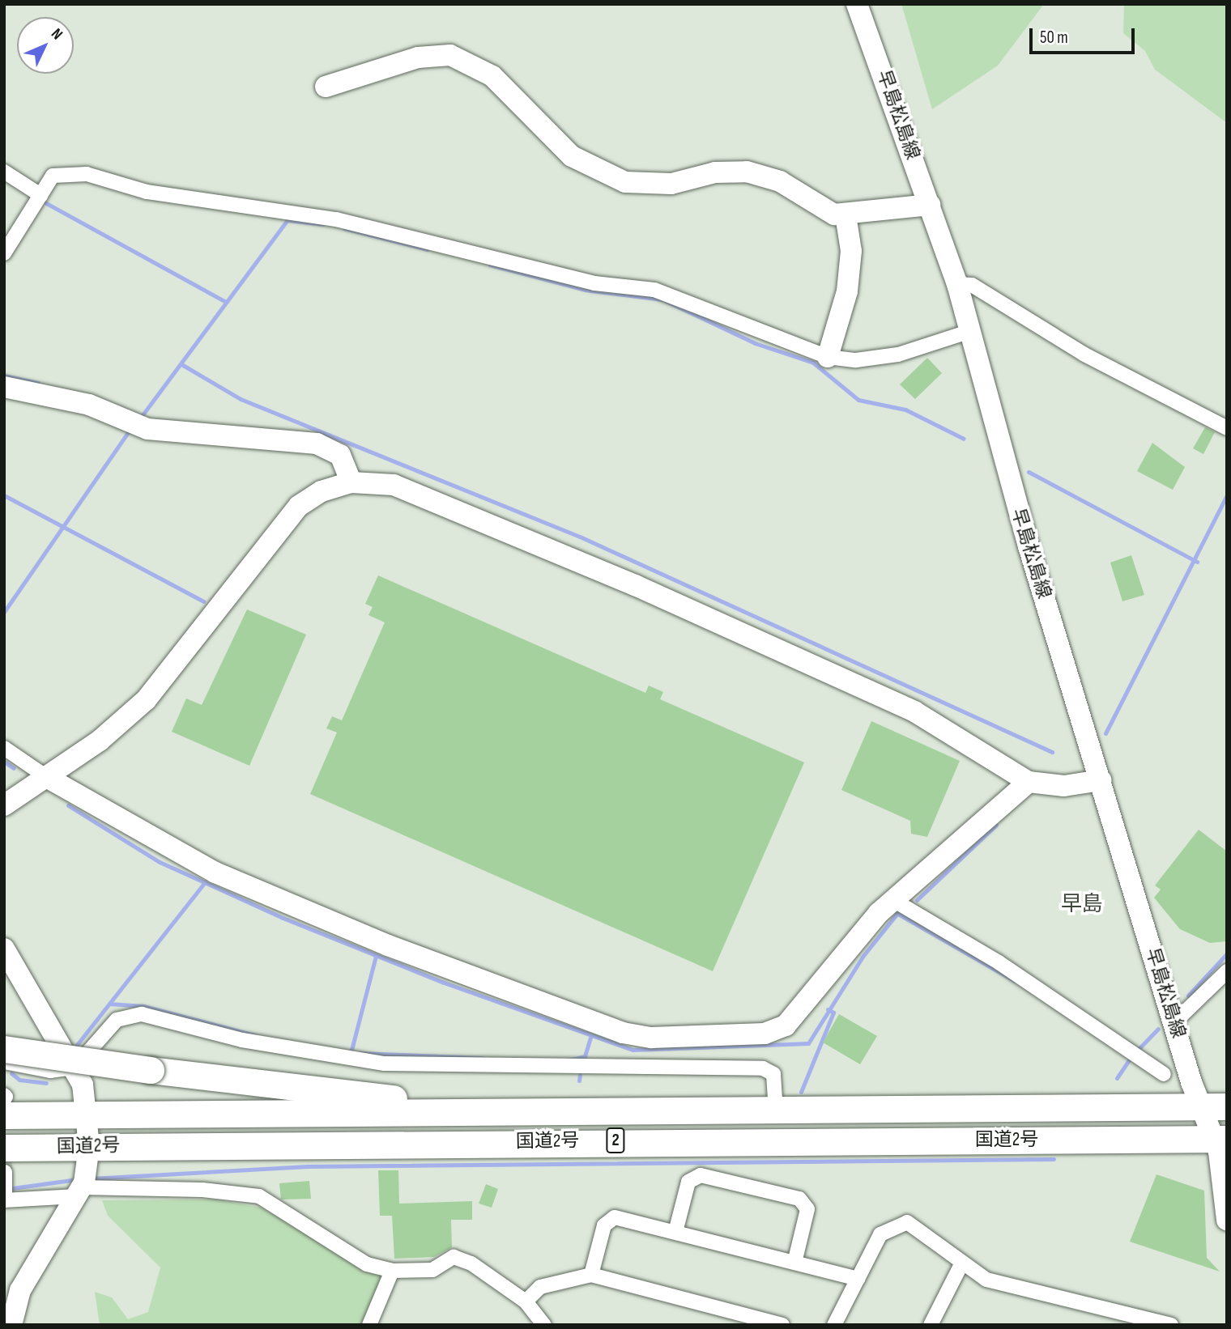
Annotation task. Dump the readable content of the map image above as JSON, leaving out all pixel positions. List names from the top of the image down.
{
  "streets": {
    "highway": ["国道2号", "2"],
    "street": ["早島松島線"]
  },
  "crossings": [
    ["早島松島線", "国道2号"]
  ],
  "districts": ["早島"],
  "scale_bar": "50 m",
  "north": "top right"
}
